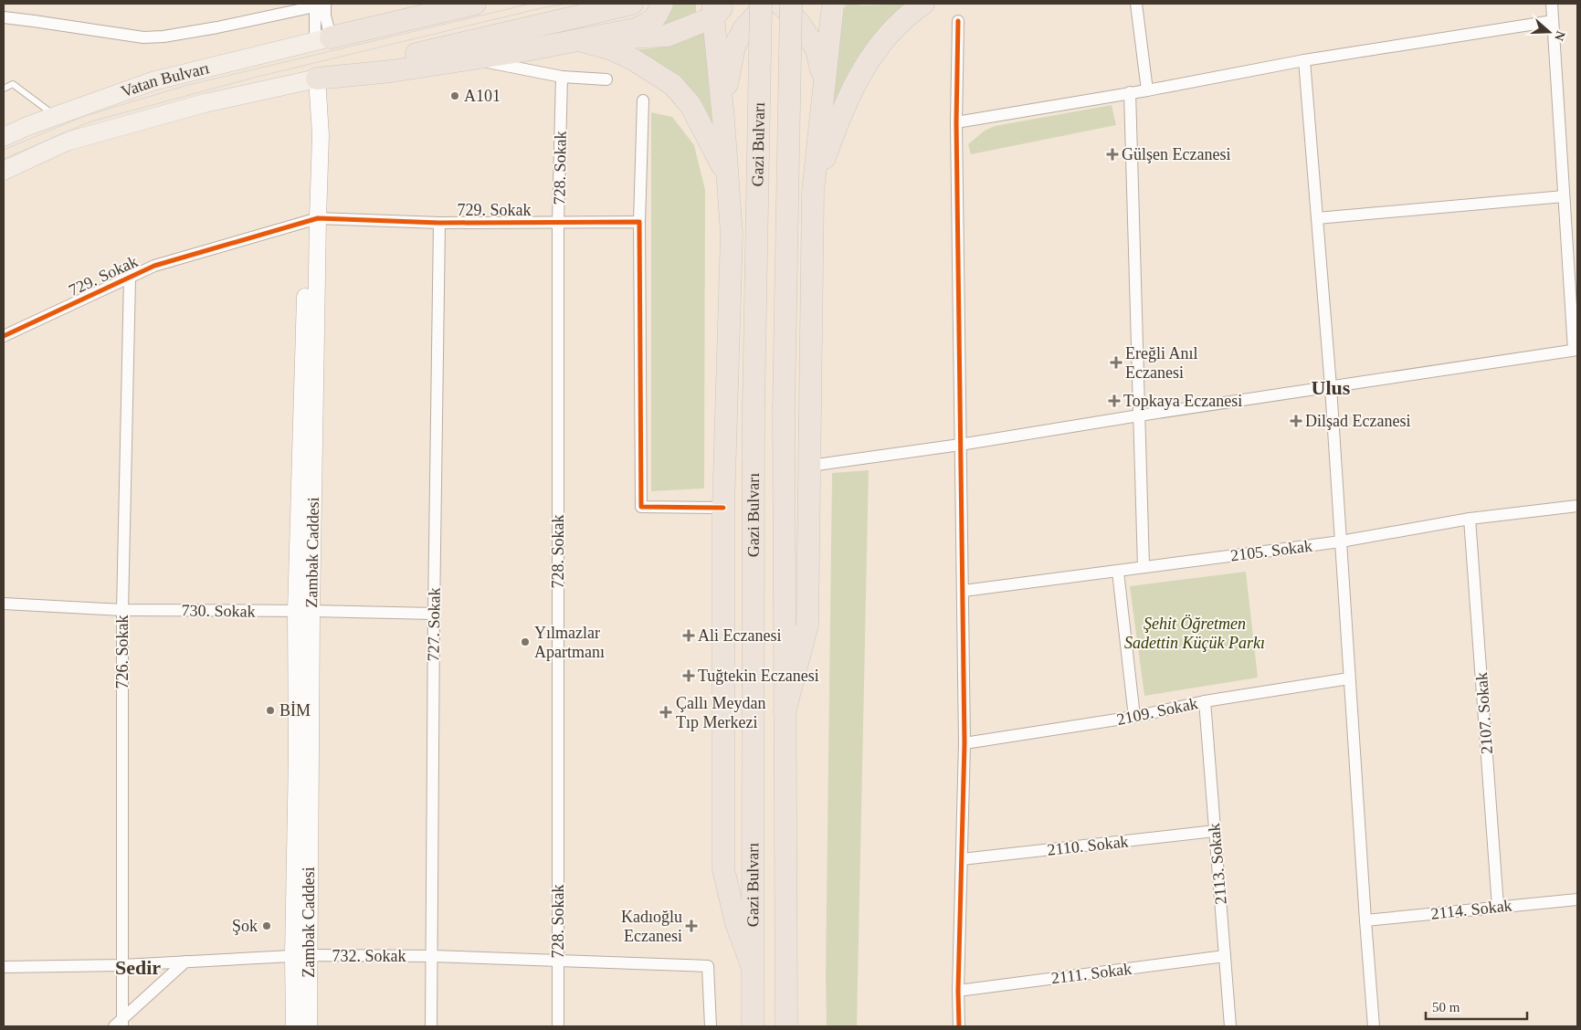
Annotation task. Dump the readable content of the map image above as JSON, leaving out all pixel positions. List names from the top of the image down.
{
  "streets": {
    "highway": ["Gazi Bulvarı"],
    "main road": ["Vatan Bulvarı"],
    "street": [
      "728. Sokak",
      "729. Sokak",
      "2105. Sokak",
      "Zambak Caddesi",
      "730. Sokak",
      "727. Sokak",
      "726. Sokak",
      "2109. Sokak",
      "2107. Sokak",
      "2110. Sokak",
      "2113. Sokak",
      "2114. Sokak",
      "732. Sokak",
      "2111. Sokak"
    ]
  },
  "crossings": [
    ["728. Sokak", "729. Sokak"],
    ["728. Sokak", "732. Sokak"],
    ["729. Sokak", "Zambak Caddesi"],
    ["729. Sokak", "727. Sokak"],
    ["729. Sokak", "726. Sokak"],
    ["2105. Sokak", "2107. Sokak"],
    ["Zambak Caddesi", "730. Sokak"],
    ["Zambak Caddesi", "732. Sokak"],
    ["730. Sokak", "727. Sokak"],
    ["730. Sokak", "726. Sokak"],
    ["727. Sokak", "732. Sokak"],
    ["726. Sokak", "732. Sokak"],
    ["2109. Sokak", "2113. Sokak"],
    ["2107. Sokak", "2114. Sokak"],
    ["2110. Sokak", "2113. Sokak"],
    ["2113. Sokak", "2111. Sokak"]
  ],
  "districts": ["Ulus", "Sedir"],
  "parks": ["Şehit Öğretmen Sadettin Küçük Parkı"],
  "places": {
    "other": [
      "A101",
      "Yılmazlar Apartmanı",
      "BİM",
      "Şok"
    ],
    "health": [
      "Gülşen Eczanesi",
      "Ereğli Anıl Eczanesi",
      "Topkaya Eczanesi",
      "Dilşad Eczanesi",
      "Ali Eczanesi",
      "Tuğtekin Eczanesi",
      "Çallı Meydan Tıp Merkezi",
      "Kadıoğlu Eczanesi"
    ]
  },
  "scale_bar": "50 m",
  "north": "right"
}
